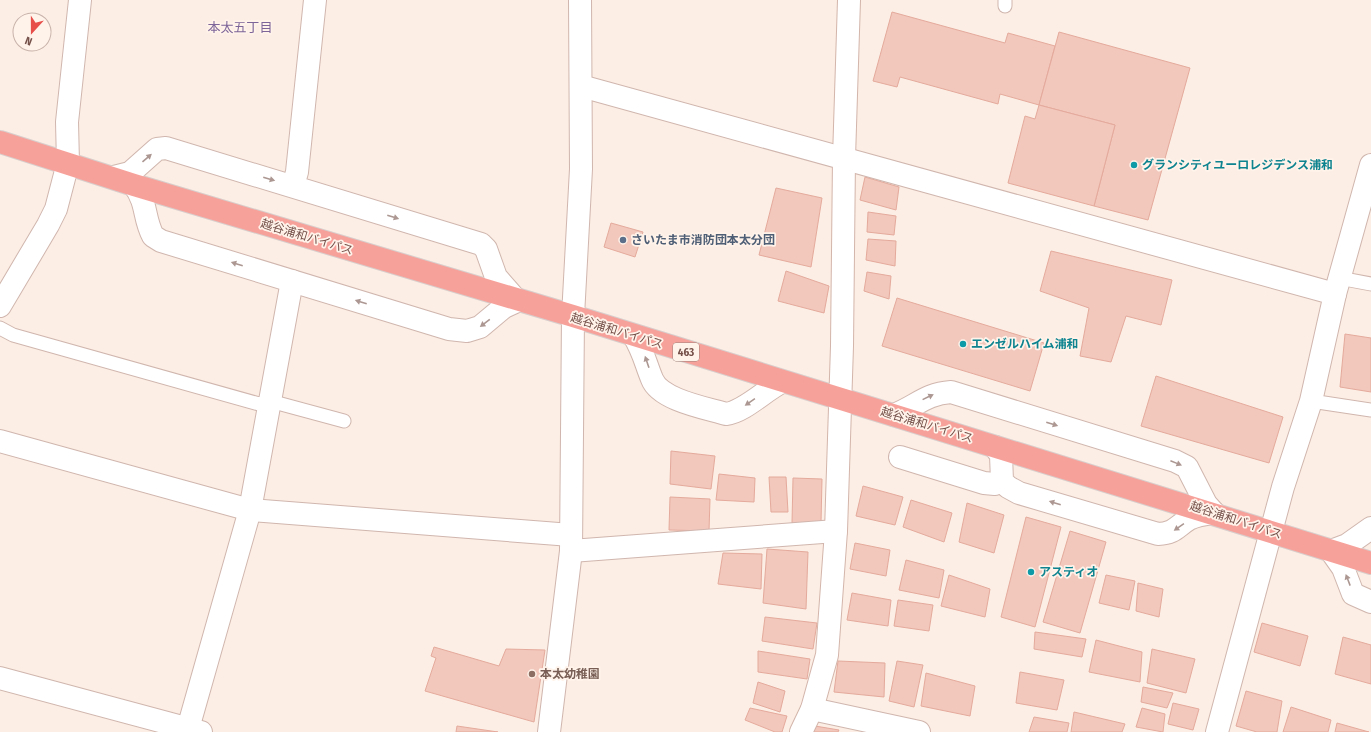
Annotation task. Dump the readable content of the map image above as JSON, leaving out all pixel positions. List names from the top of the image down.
{
  "streets": {
    "highway": ["越谷浦和バイパス", "463"]
  },
  "districts": ["本太五丁目"],
  "places": [
    "グランシティユーロレジデンス浦和",
    "さいたま市消防団本太分団",
    "エンゼルハイム浦和",
    "アスティオ",
    "本太幼稚園"
  ],
  "north": "bottom"
}
